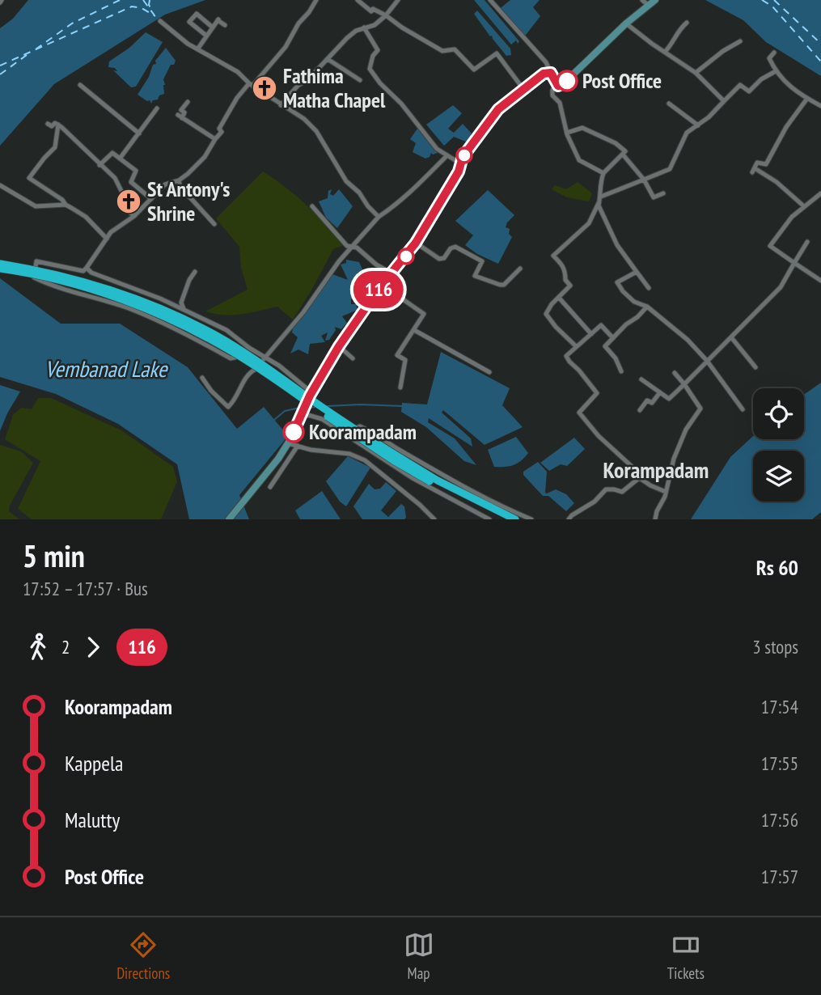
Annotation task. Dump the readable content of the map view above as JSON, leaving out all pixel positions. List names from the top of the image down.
{
  "districts": ["Korampadam"],
  "water": ["Vembanad Lake"],
  "places": {
    "other": ["Post Office", "Koorampadam"],
    "church": ["Fathima Matha Chapel", "St Antony's Shrine"]
  },
  "lines": ["bus line 116"],
  "page": {
    "on_map": "116",
    "heading": ["5 min", "17:52 – 17:57 · Bus", "Rs 60"],
    "legs": ["2", "116", "3 stops"],
    "list": [
      {
        "name": "Koorampadam",
        "value": "17:54"
      },
      {
        "name": "Kappela",
        "value": "17:55"
      },
      {
        "name": "Malutty",
        "value": "17:56"
      },
      {
        "name": "Post Office",
        "value": "17:57"
      }
    ],
    "tabs": ["Directions", "Map", "Tickets"]
  }
}
